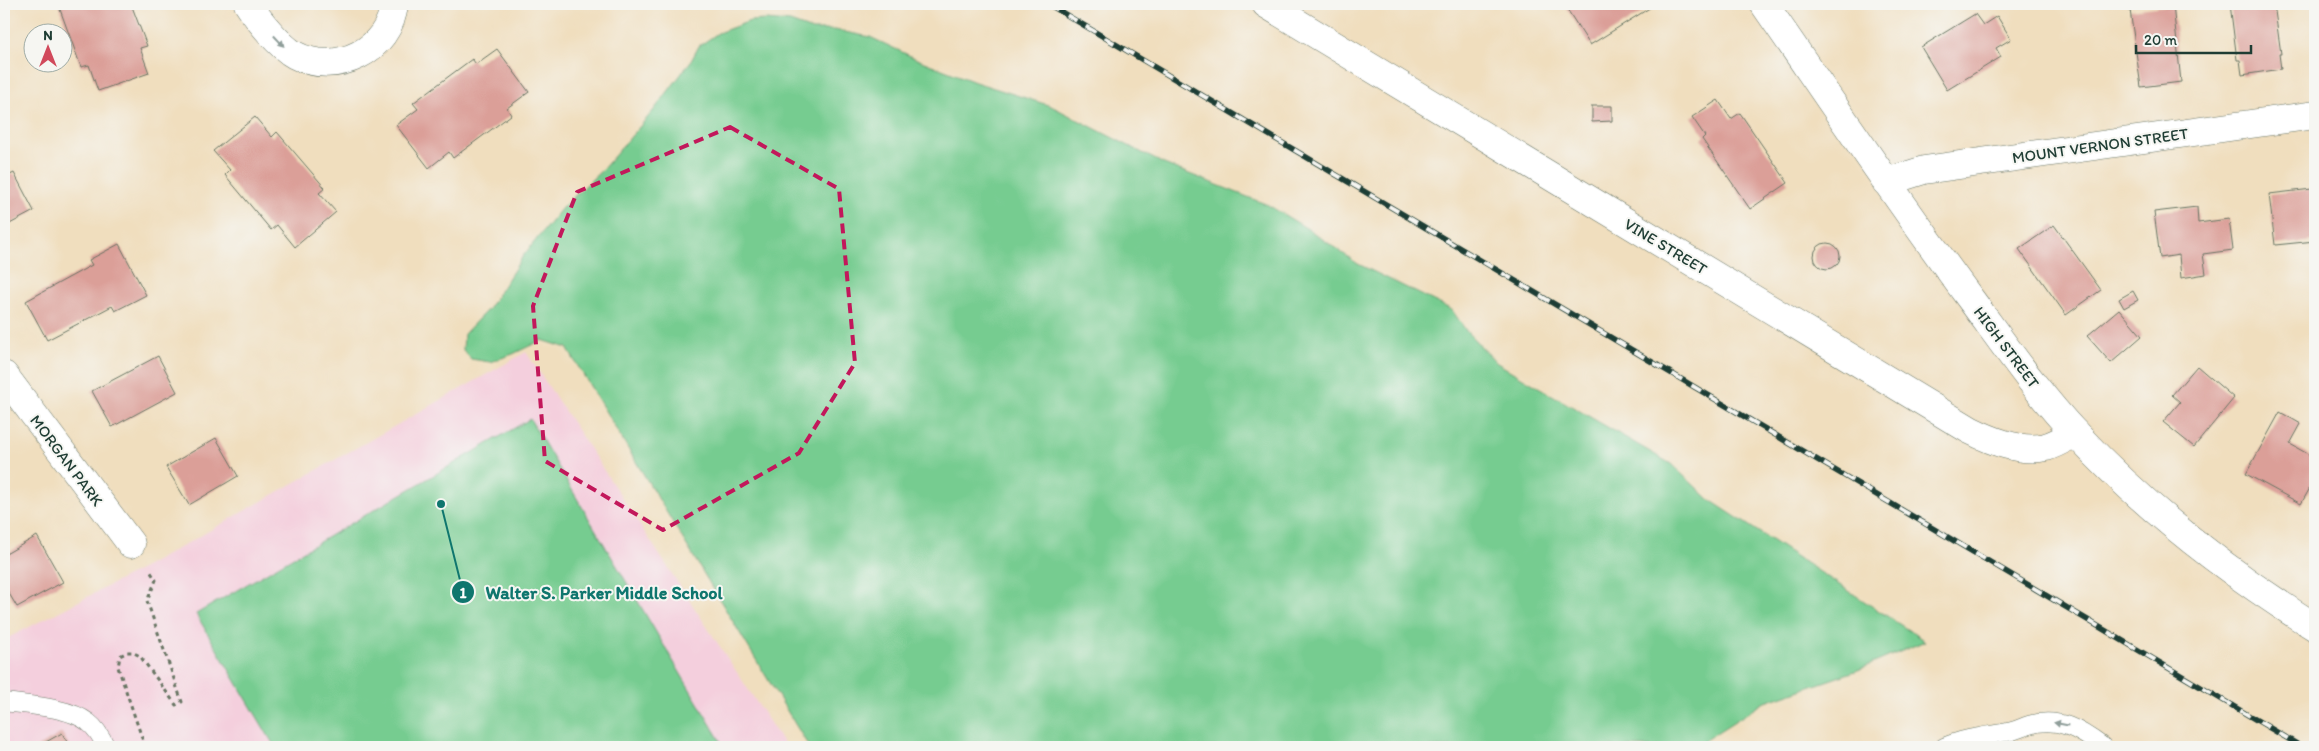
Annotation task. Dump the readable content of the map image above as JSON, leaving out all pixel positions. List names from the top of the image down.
{
  "streets": {
    "street": [
      "MOUNT VERNON STREET",
      "VINE STREET",
      "HIGH STREET",
      "MORGAN PARK"
    ]
  },
  "crossings": [
    ["MOUNT VERNON STREET", "HIGH STREET"],
    ["VINE STREET", "HIGH STREET"]
  ],
  "places": ["Walter S. Parker Middle School"],
  "scale_bar": "20 m",
  "north": "top"
}
